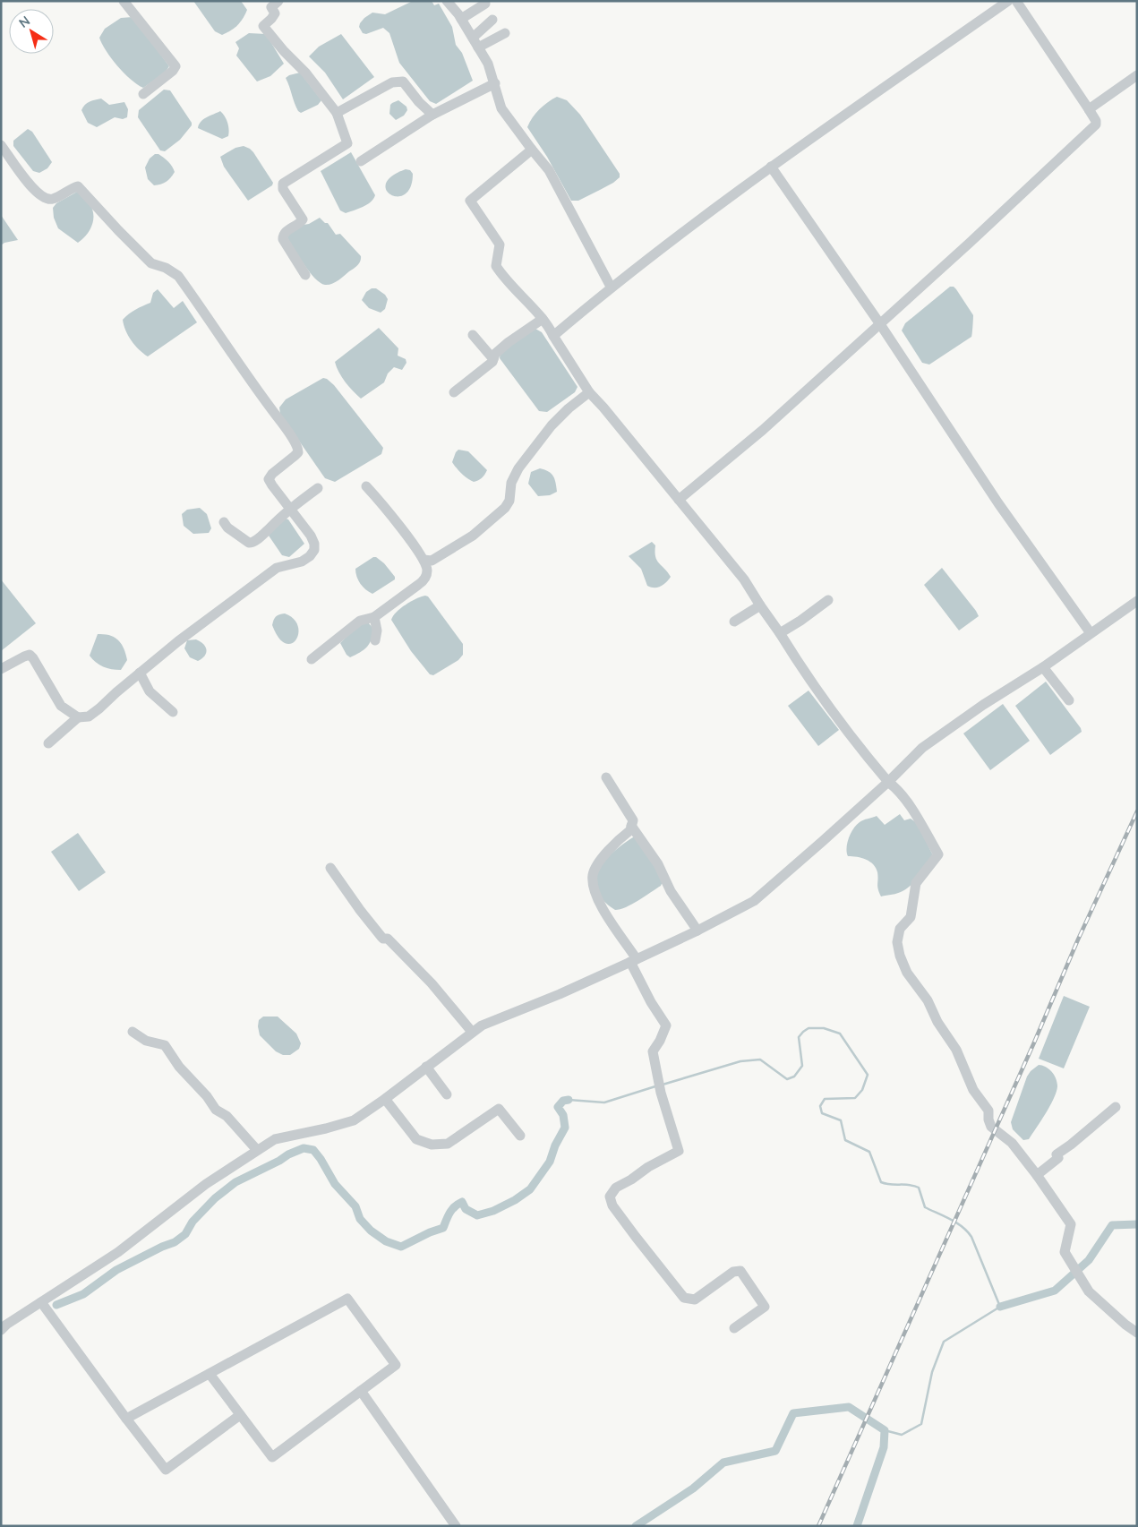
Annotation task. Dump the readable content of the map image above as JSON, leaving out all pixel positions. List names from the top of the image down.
{
  "north": "top left"
}
